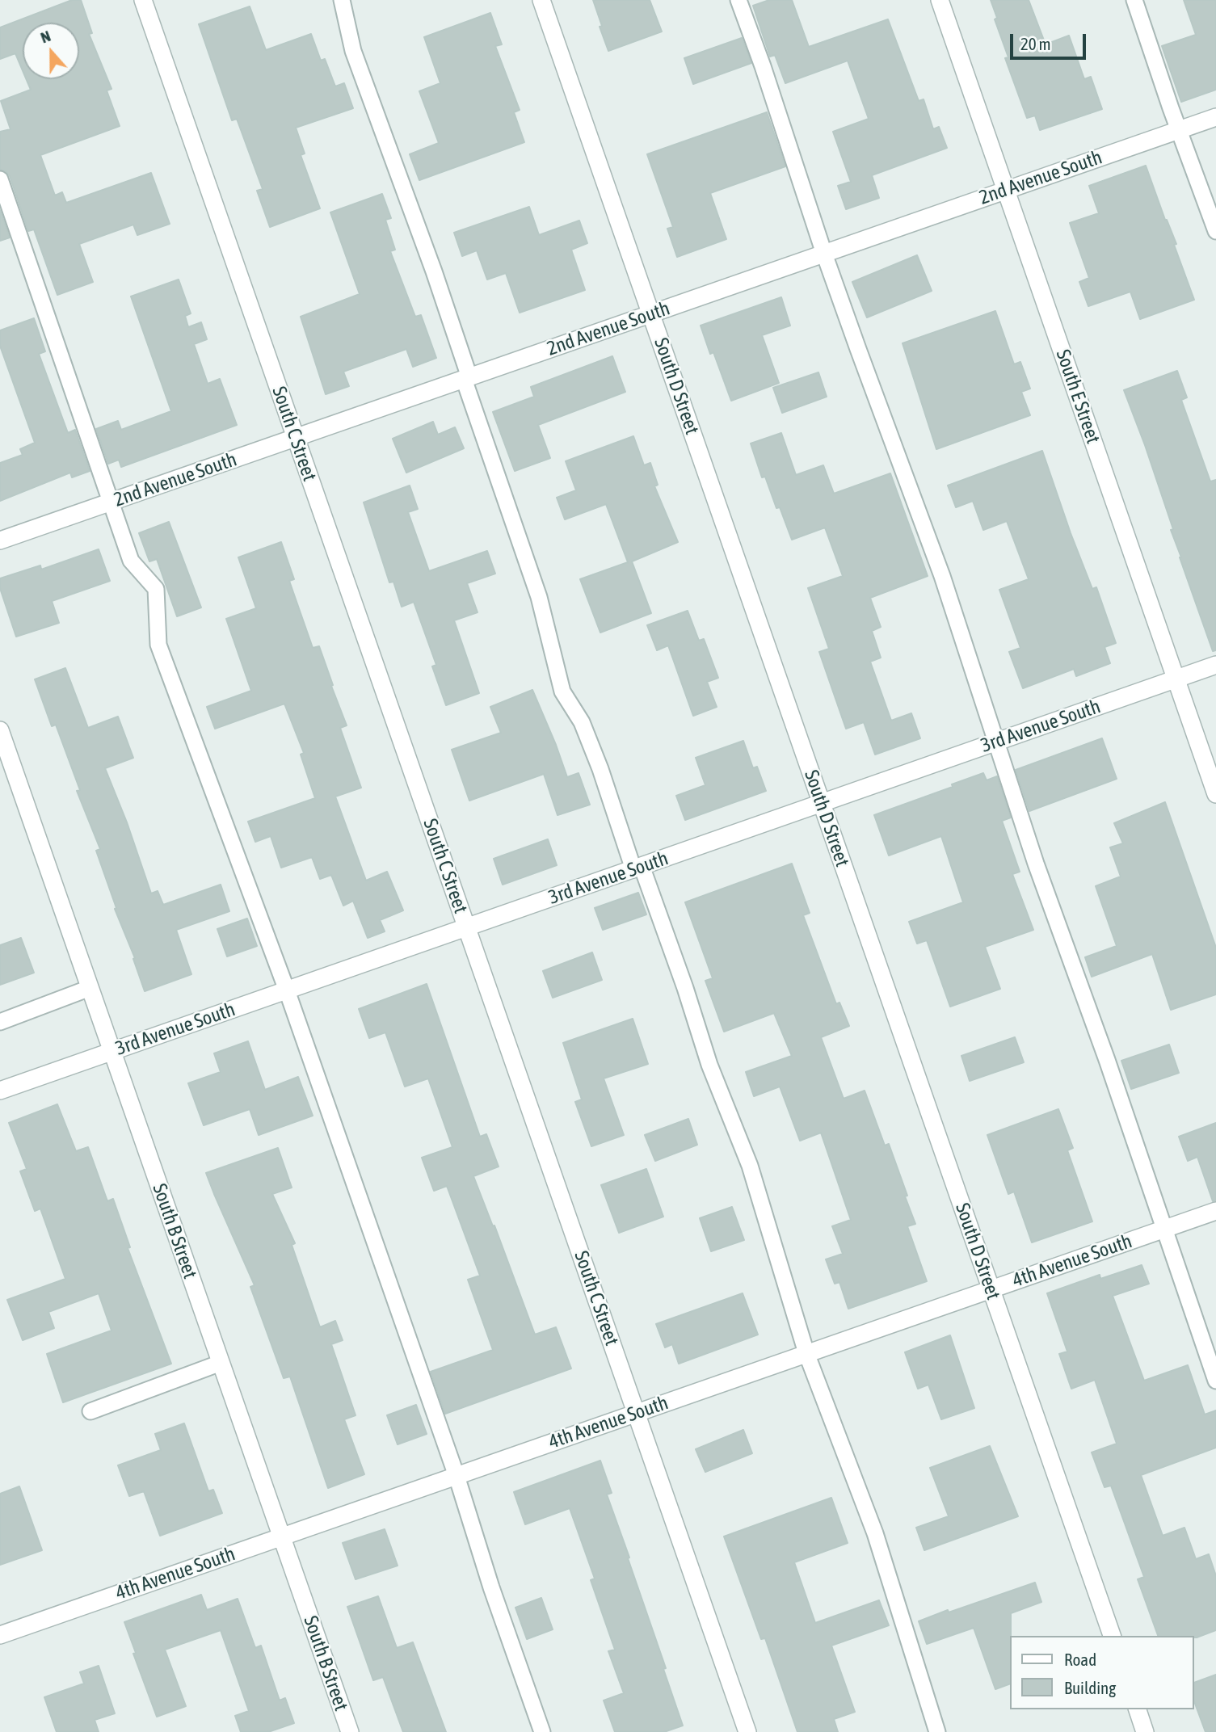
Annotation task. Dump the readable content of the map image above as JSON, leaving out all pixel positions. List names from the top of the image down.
{
  "streets": {
    "street": [
      "2nd Avenue South",
      "South D Street",
      "South E Street",
      "South C Street",
      "3rd Avenue South",
      "South B Street",
      "4th Avenue South"
    ]
  },
  "crossings": [
    ["2nd Avenue South", "South D Street"],
    ["2nd Avenue South", "South E Street"],
    ["2nd Avenue South", "South C Street"],
    ["South D Street", "3rd Avenue South"],
    ["South D Street", "4th Avenue South"],
    ["South E Street", "3rd Avenue South"],
    ["South C Street", "3rd Avenue South"],
    ["South C Street", "4th Avenue South"],
    ["3rd Avenue South", "South B Street"],
    ["South B Street", "4th Avenue South"]
  ],
  "legend": ["Road", "Building"],
  "scale_bar": "20 m",
  "north": "top"
}
